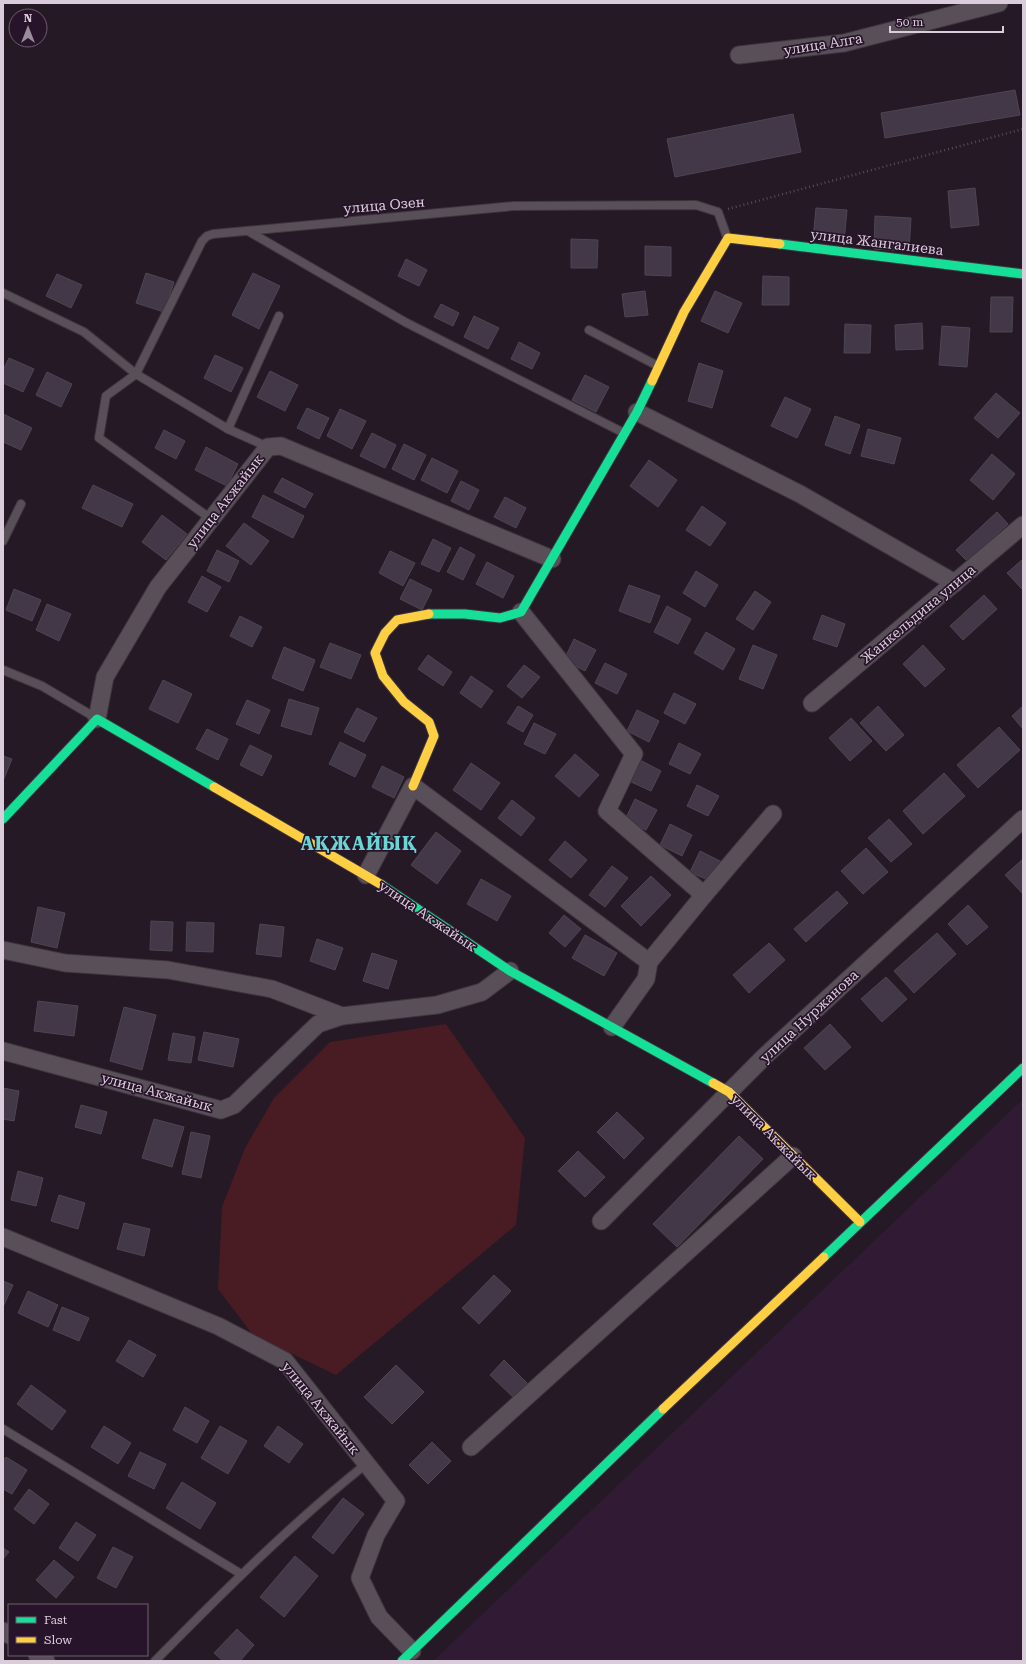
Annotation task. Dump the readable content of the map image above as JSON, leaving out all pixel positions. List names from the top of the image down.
{
  "streets": {
    "street": [
      "улица Алга",
      "улица Жангалиева",
      "улица Акжайык",
      "Жанкельдина улица",
      "улица Нуржанова"
    ],
    "lane": ["улица Озен"]
  },
  "crossings": [
    ["улица Акжайык", "улица Нуржанова"]
  ],
  "districts": ["АҚЖАЙЫҚ"],
  "legend": ["Fast", "Slow"],
  "scale_bar": "50 m",
  "north": "top"
}
